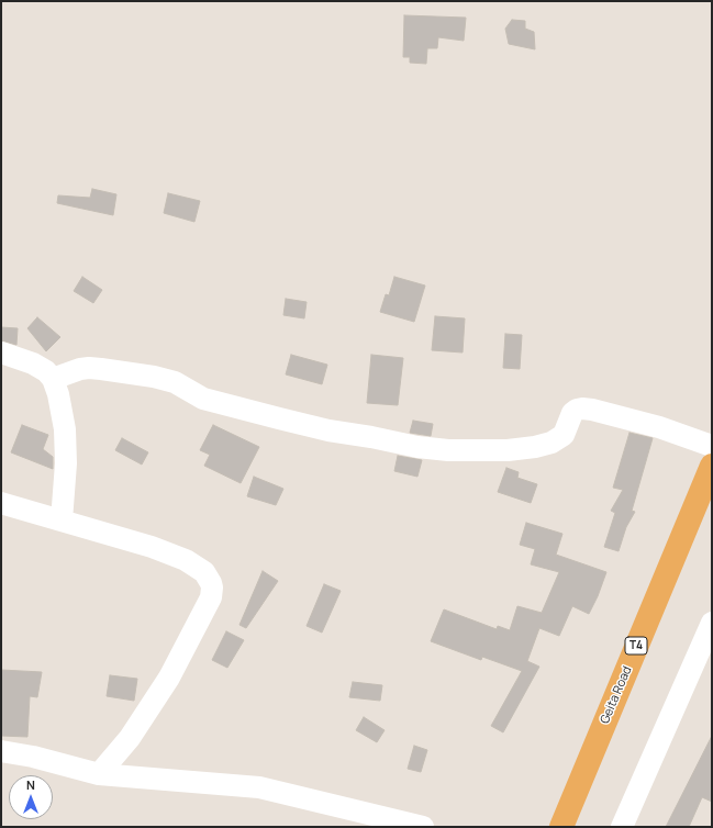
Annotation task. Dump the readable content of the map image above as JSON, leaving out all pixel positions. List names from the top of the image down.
{
  "streets": {
    "highway": ["T4", "Geita Road"]
  },
  "north": "top"
}
